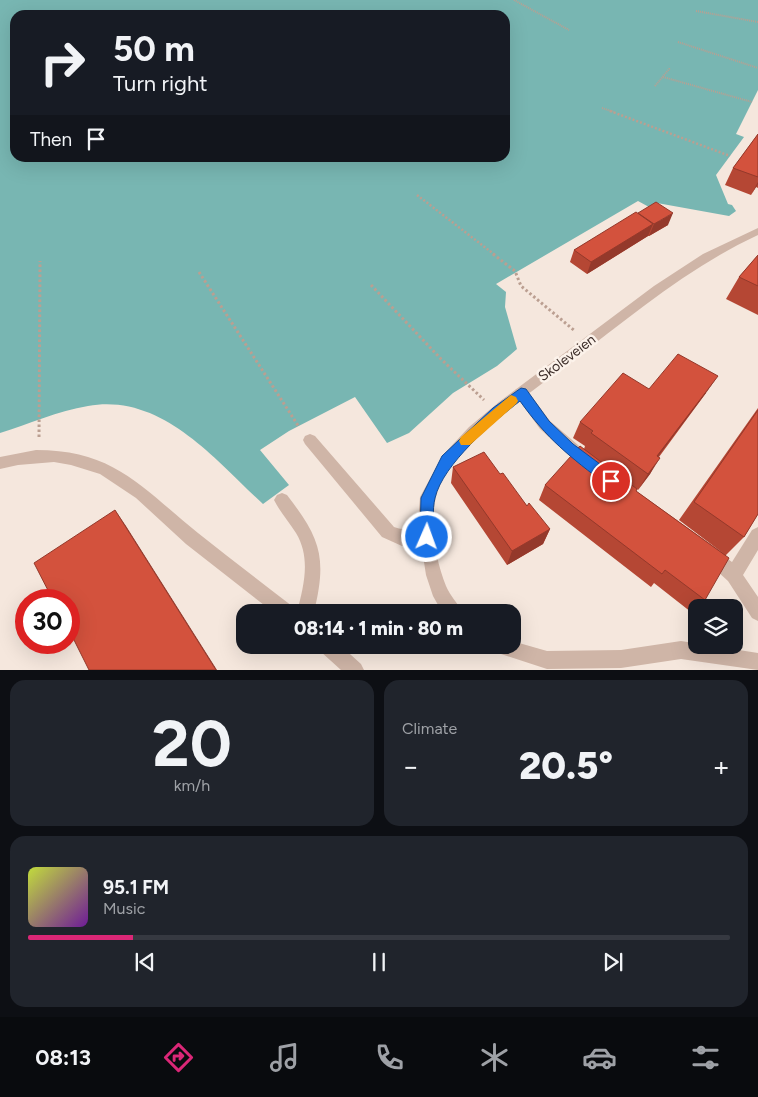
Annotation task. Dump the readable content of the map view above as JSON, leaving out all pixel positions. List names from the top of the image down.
{
  "streets": {
    "street": ["Skoleveien"]
  },
  "page": {
    "turn": ["50 m", "Turn right"],
    "then": "Then",
    "limit": "30",
    "trip": "08:14 · 1 min · 80 m",
    "tile": [
      ["20", "km/h"],
      "Climate"
    ],
    "heat": ["−", "20.5°", "+"],
    "song": ["95.1 FM", "Music"],
    "tabs": "08:13"
  }
}
